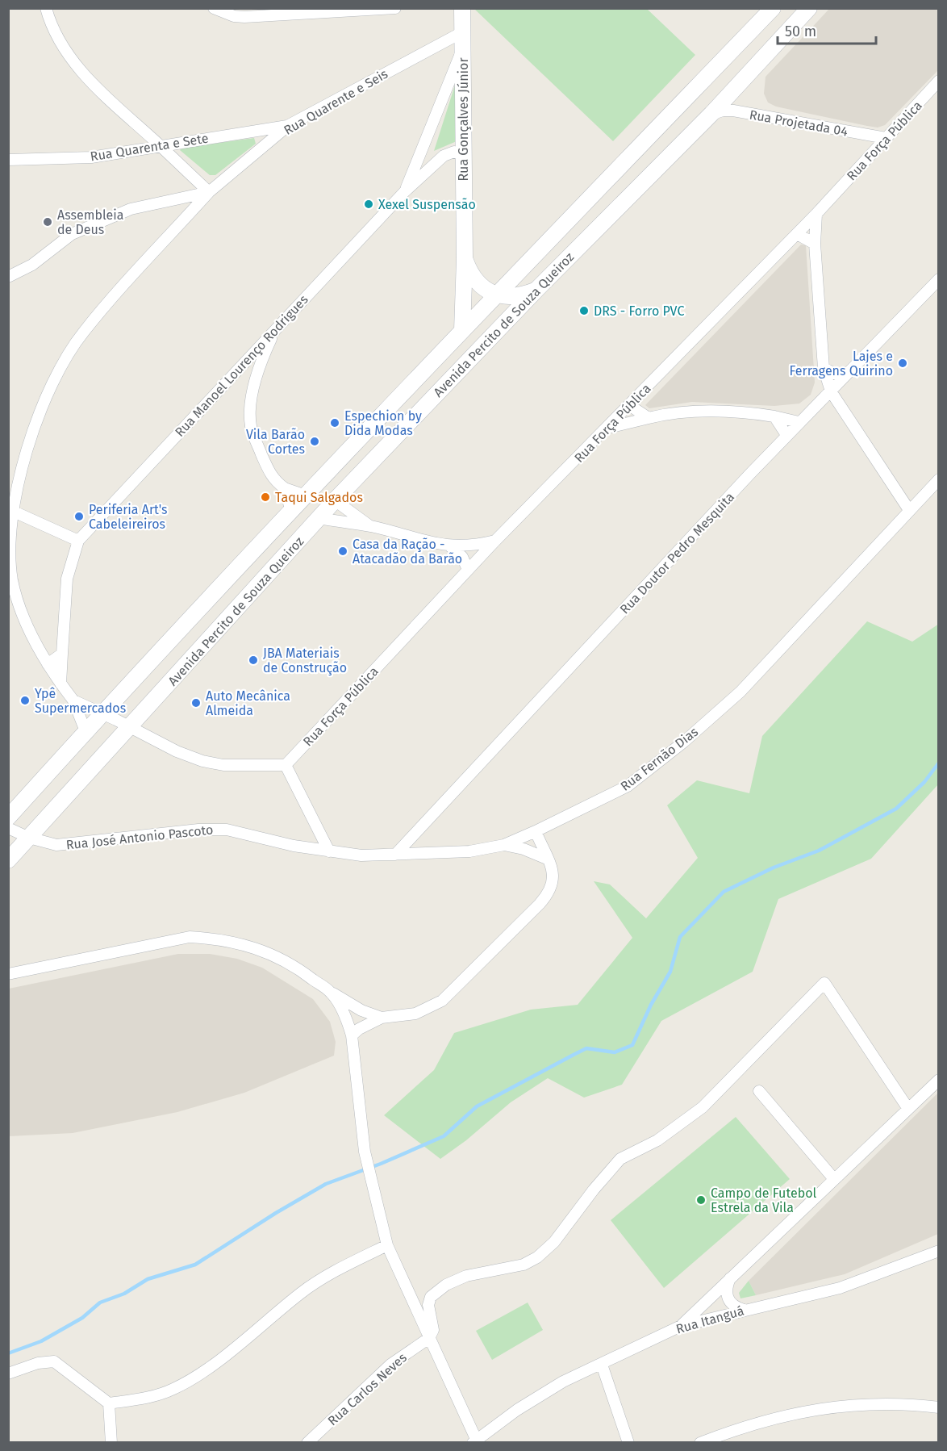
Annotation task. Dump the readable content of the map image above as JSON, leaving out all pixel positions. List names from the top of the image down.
{
  "streets": {
    "main road": ["Rua Gonçalves Júnior", "Avenida Percito de Souza Queiroz"],
    "street": [
      "Rua Quarente e Seis",
      "Rua Projetada 04",
      "Rua Força Pública",
      "Rua Quarenta e Sete",
      "Rua Manoel Lourenço Rodrigues",
      "Rua Doutor Pedro Mesquita",
      "Rua Fernão Dias",
      "Rua José Antonio Pascoto",
      "Rua Itanguá",
      "Rua Carlos Neves"
    ]
  },
  "crossings": [
    ["Rua Quarente e Seis", "Rua Gonçalves Júnior"],
    ["Rua Quarente e Seis", "Rua Quarenta e Sete"],
    ["Rua Quarente e Seis", "Rua Manoel Lourenço Rodrigues"],
    ["Rua Gonçalves Júnior", "Avenida Percito de Souza Queiroz"],
    ["Rua Gonçalves Júnior", "Rua Manoel Lourenço Rodrigues"],
    ["Rua Projetada 04", "Rua Força Pública"],
    ["Rua Projetada 04", "Avenida Percito de Souza Queiroz"],
    ["Avenida Percito de Souza Queiroz", "Rua José Antonio Pascoto"],
    ["Rua Doutor Pedro Mesquita", "Rua José Antonio Pascoto"],
    ["Rua Fernão Dias", "Rua José Antonio Pascoto"]
  ],
  "places": [
    "Xexel Suspensão",
    "Assembleia de Deus",
    "DRS - Forro PVC",
    "Lajes e Ferragens Quirino",
    "Espechion by Dida Modas",
    "Vila Barão Cortes",
    "Taqui Salgados",
    "Periferia Art's Cabeleireiros",
    "Casa da Ração - Atacadão da Barão",
    "JBA Materiais de Construção",
    "Ypê Supermercados",
    "Auto Mecânica Almeida",
    "Campo de Futebol Estrela da Vila"
  ],
  "scale_bar": "50 m"
}
